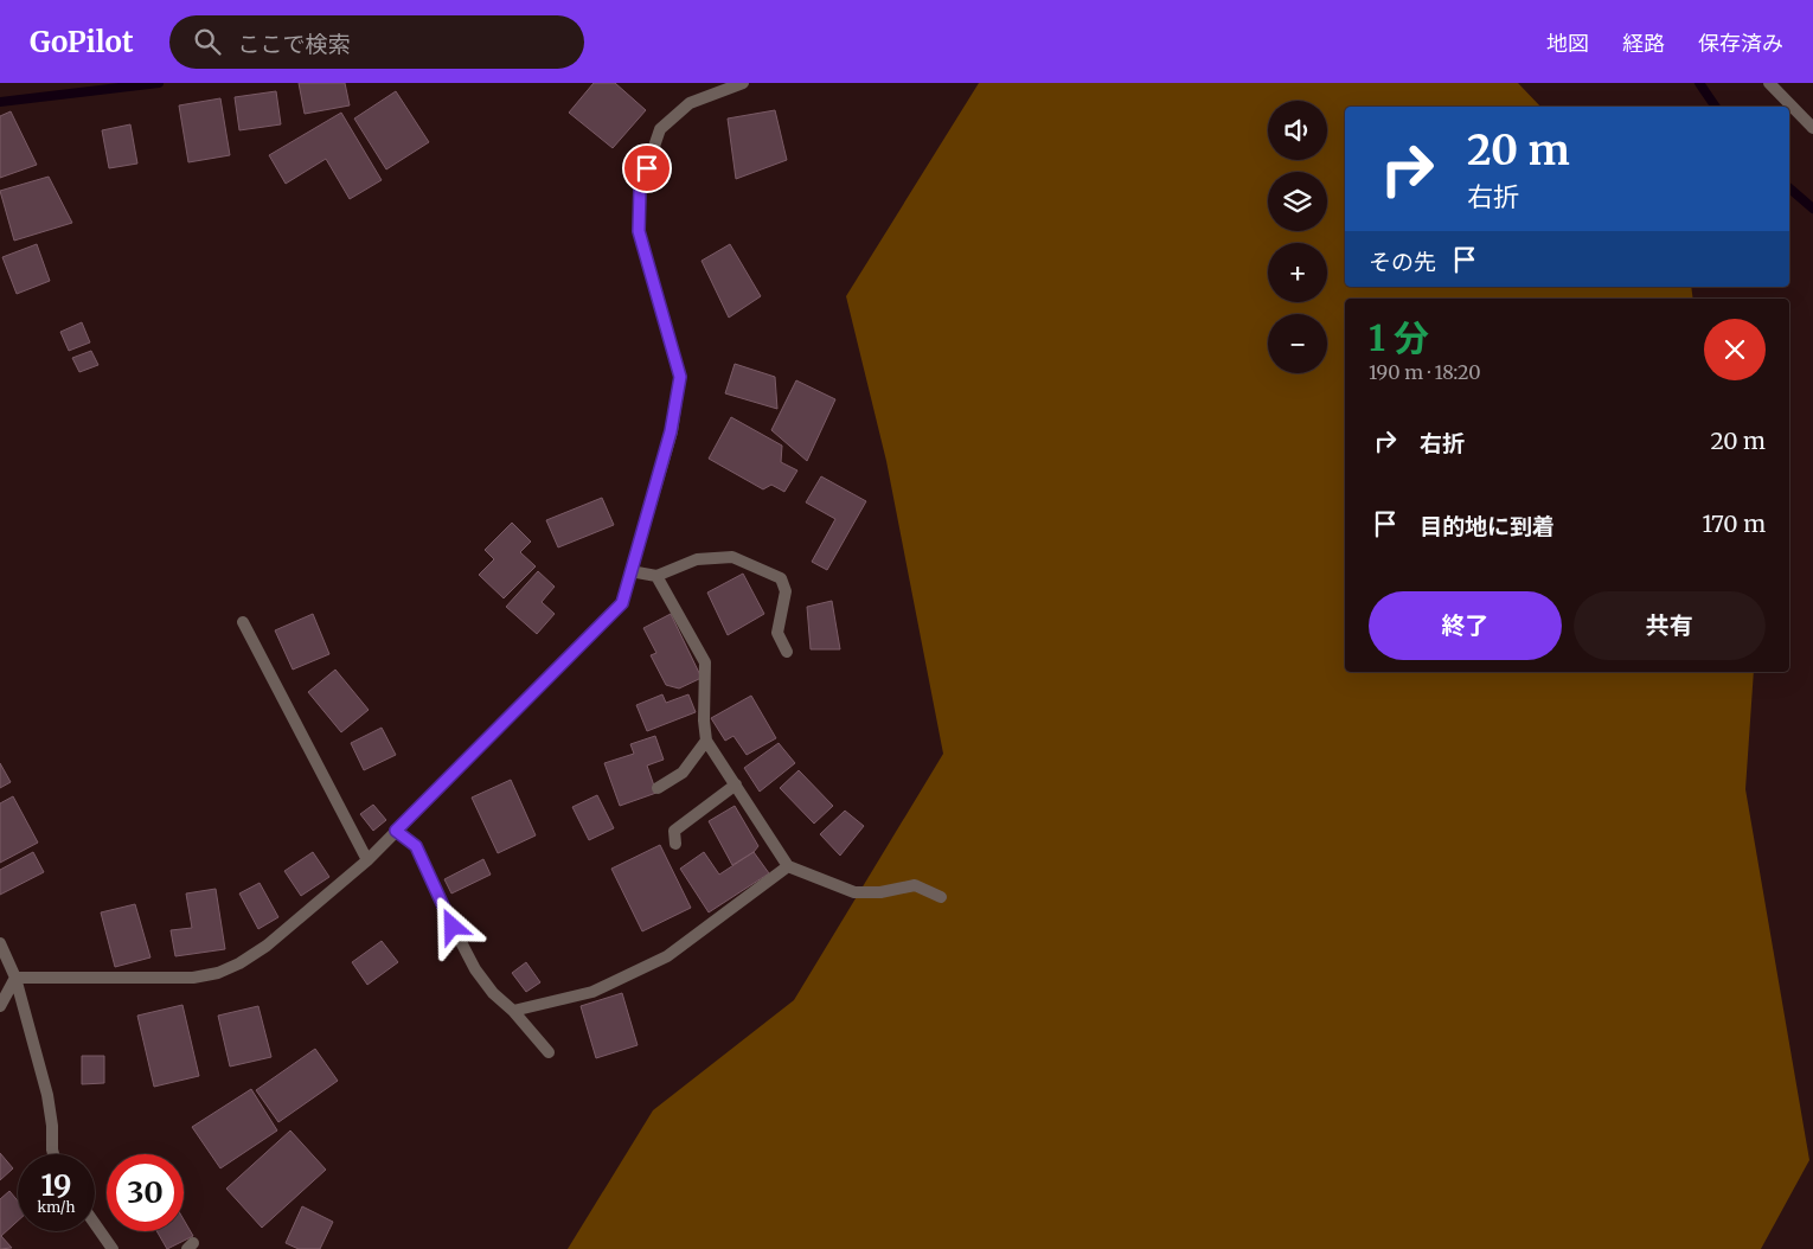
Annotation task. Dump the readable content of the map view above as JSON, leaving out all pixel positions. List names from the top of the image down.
{
  "page": {
    "header": "GoPilot",
    "search": "ここで検索",
    "nav": ["地図", "経路", "保存済み"],
    "map_buttons": ["+", "−"],
    "turn": ["20 m", "右折"],
    "then": "その先",
    "heading": ["1 分", "190 m · 18:20"],
    "list": [
      {
        "name": "右折",
        "value": "20 m"
      },
      {
        "name": "目的地に到着",
        "value": "170 m"
      }
    ],
    "buttons": ["終了", "共有"],
    "speed": "19 km/h",
    "limit": "30"
  }
}
